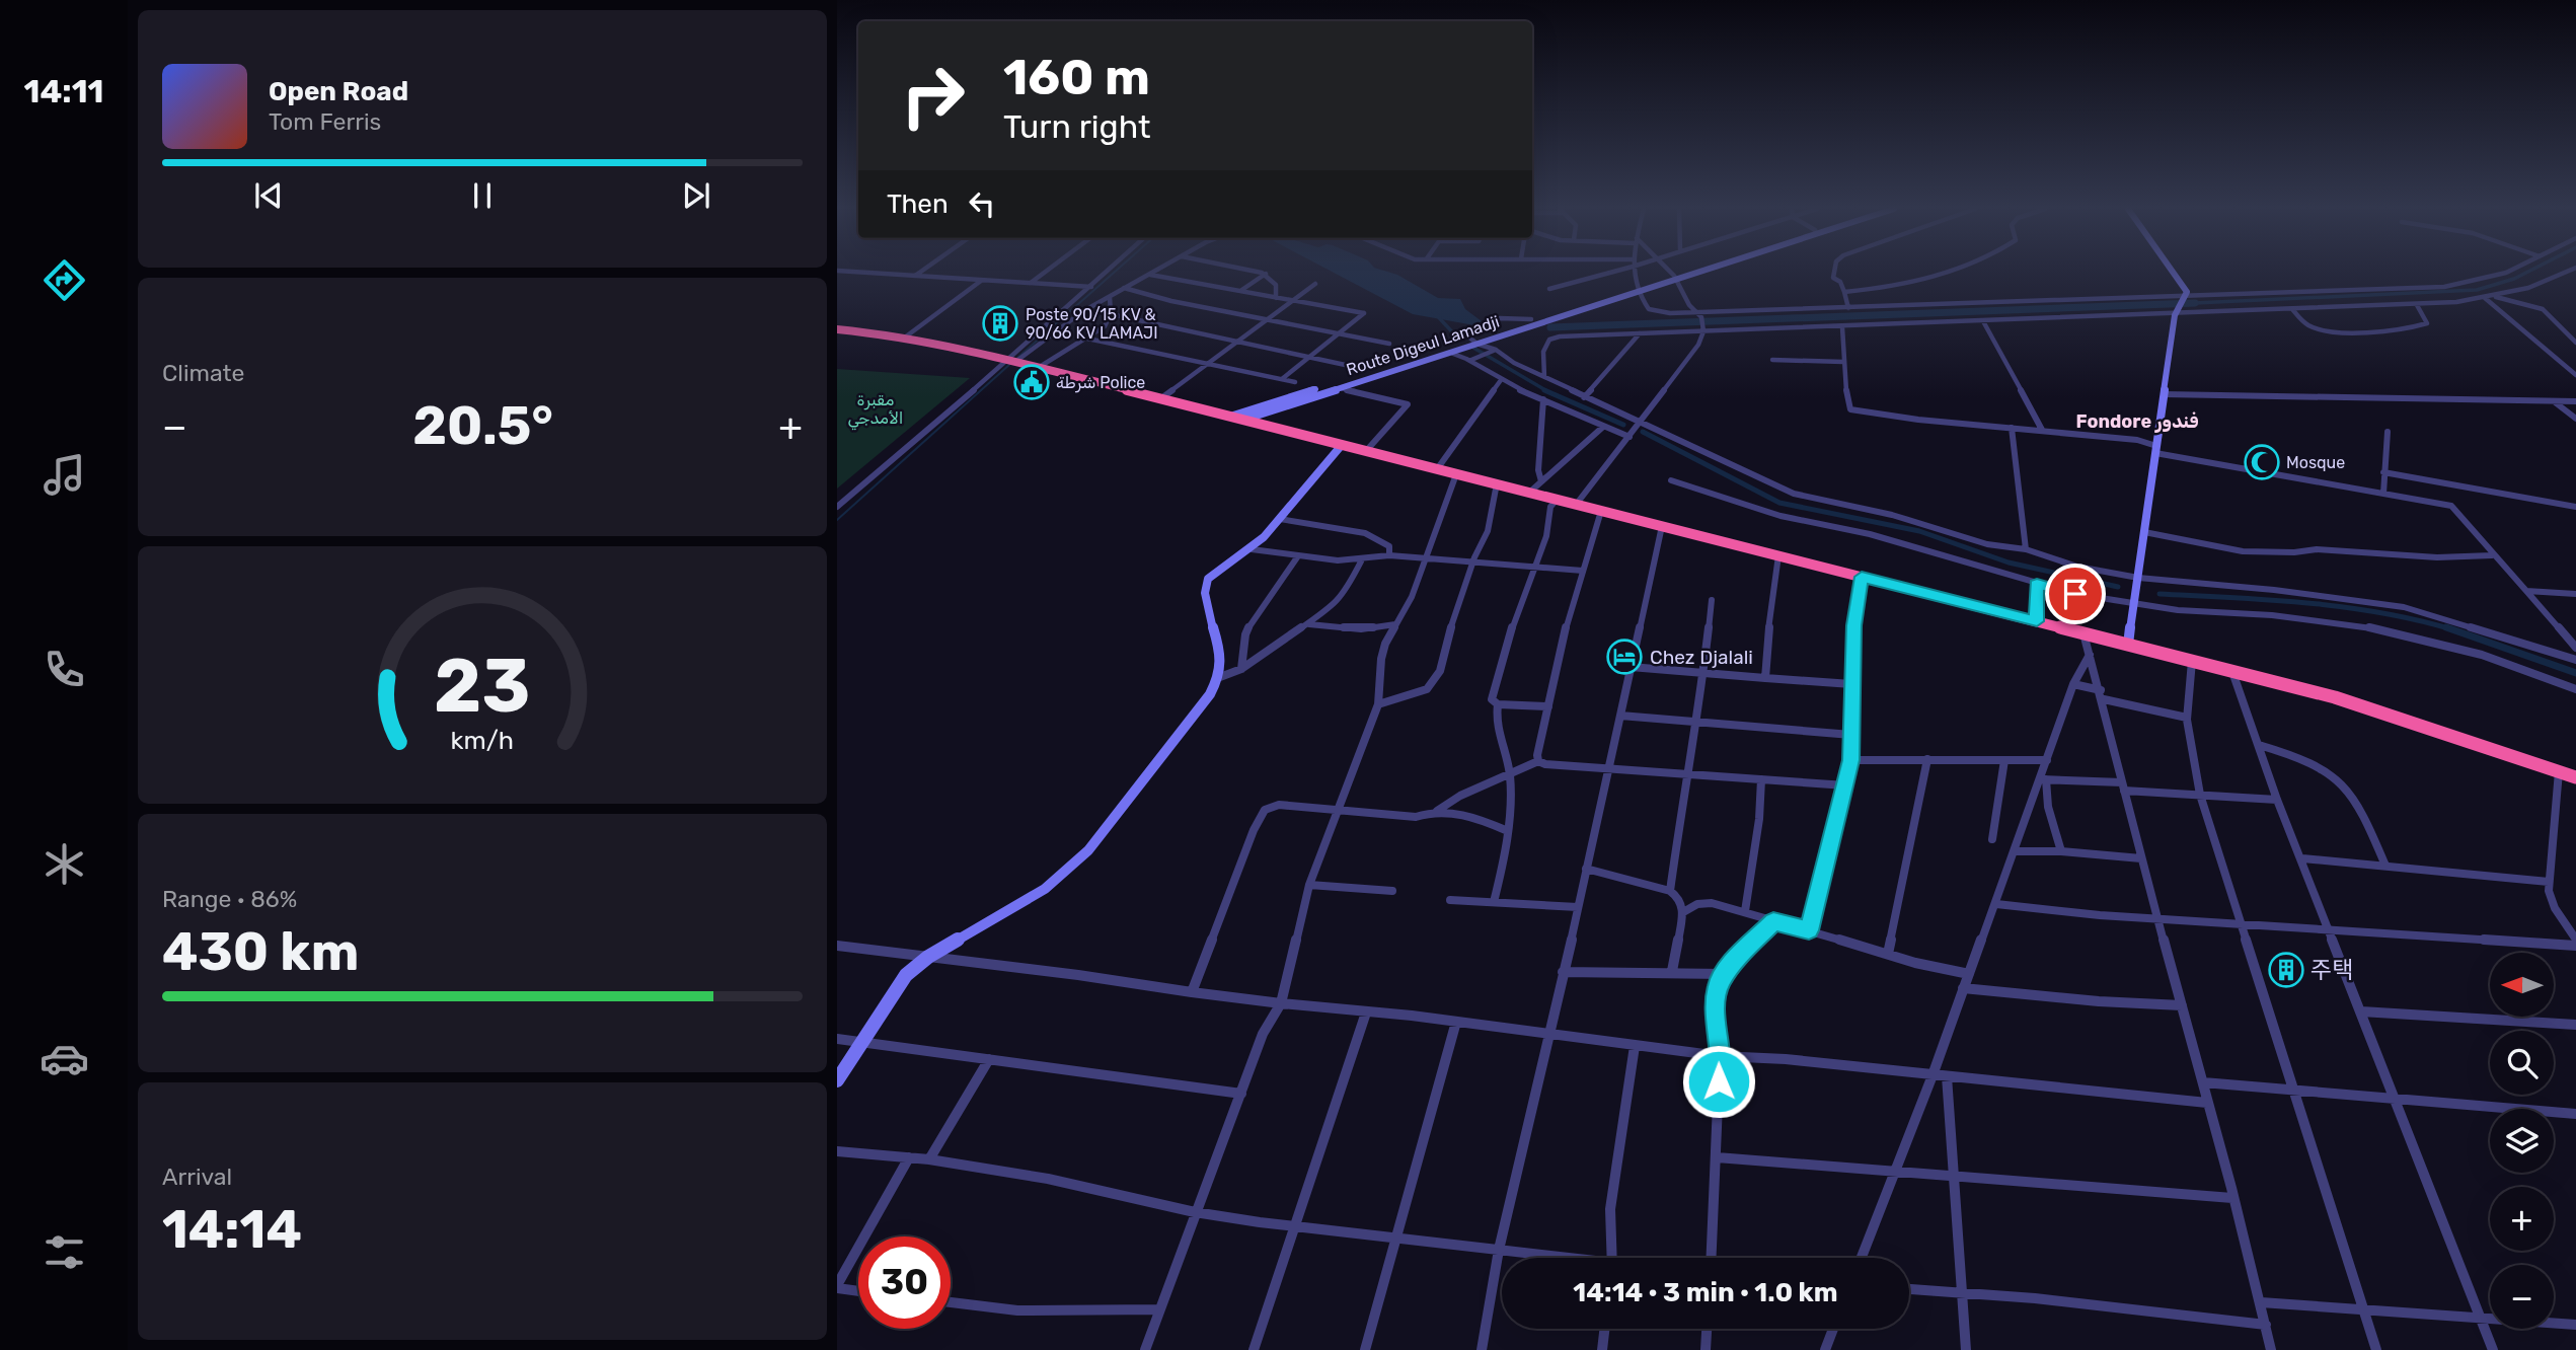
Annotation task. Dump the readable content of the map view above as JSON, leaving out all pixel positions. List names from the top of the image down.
{
  "streets": {
    "main road": ["Route Digeul Lamadji"]
  },
  "districts": ["Fondore فندور"],
  "parks": ["مقبرة الأمدجي"],
  "places": {
    "building": ["Poste 90/15 KV & 90/66 KV LAMAJI", "주택"],
    "public building": ["شرطة Police"],
    "mosque": ["Mosque"],
    "hotel": ["Chez Djalali"]
  },
  "north": "left",
  "page": {
    "tabs": "14:11",
    "turn": ["160 m", "Turn right"],
    "song": ["Open Road", "Tom Ferris"],
    "then": "Then",
    "tile": [
      "Climate",
      ["Range · 86%", "430 km"],
      ["Arrival", "14:14"]
    ],
    "heat": ["−", "20.5°", "+"],
    "map_buttons": ["+", "−"],
    "limit": "30",
    "trip": "14:14 · 3 min · 1.0 km",
    "gauge": ["23", "km/h"]
  }
}
